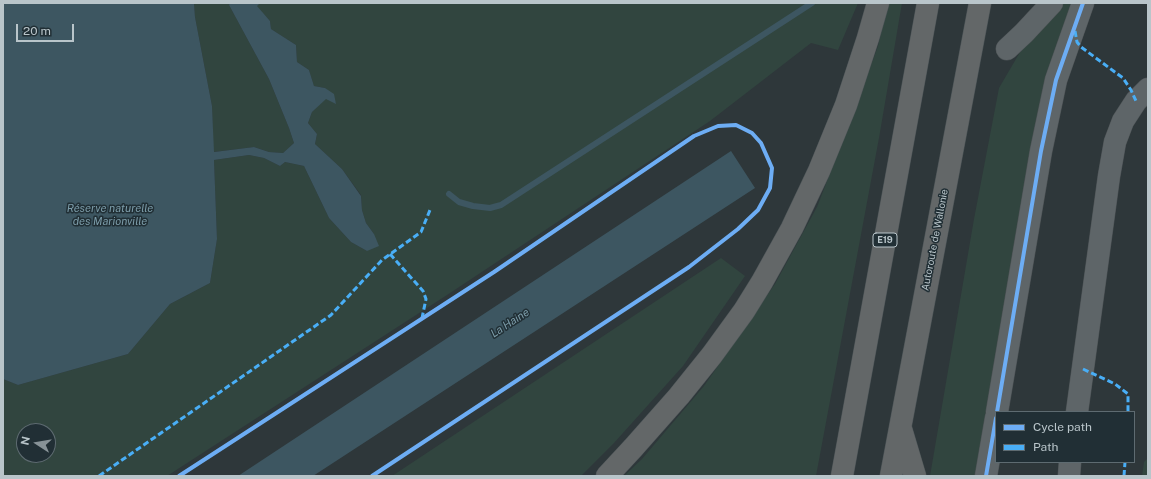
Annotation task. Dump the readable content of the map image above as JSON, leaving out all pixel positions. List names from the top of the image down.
{
  "streets": {
    "highway": ["E19", "Autoroute de Wallonie"]
  },
  "water": ["Réserve naturelle des Marionville", "La Haine"],
  "legend": ["Cycle path", "Path"],
  "scale_bar": "20 m",
  "north": "left"
}
